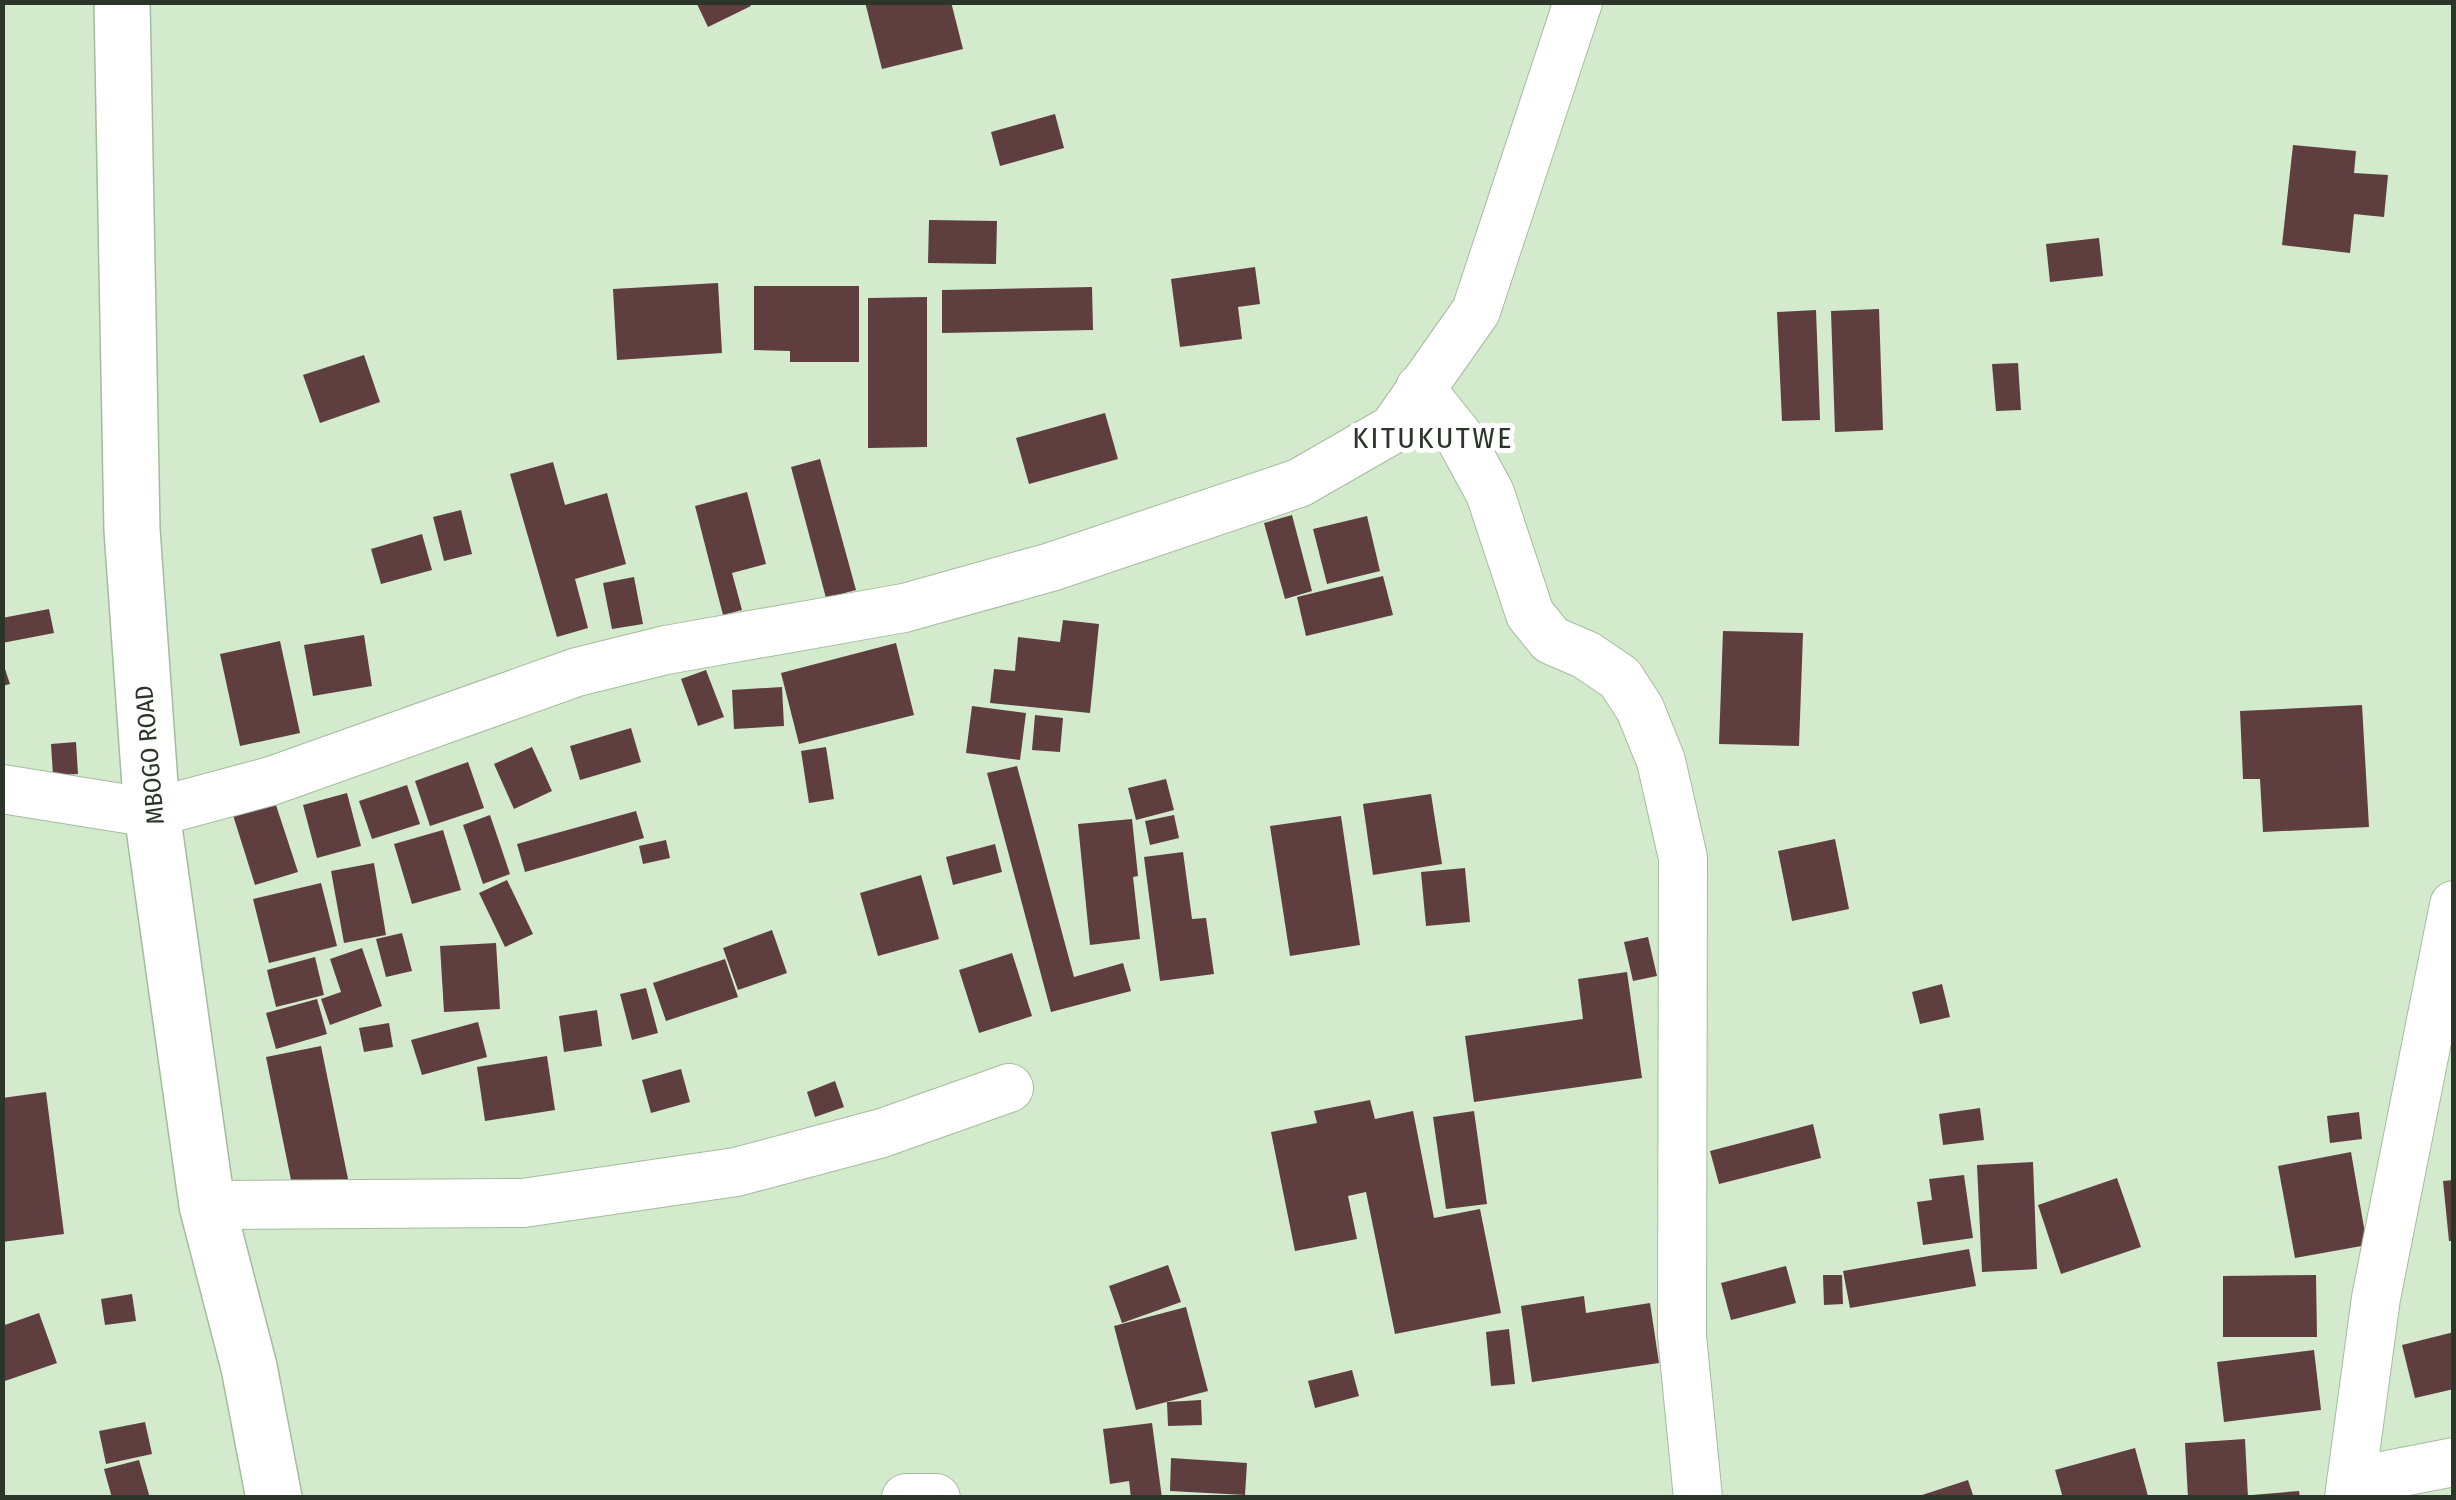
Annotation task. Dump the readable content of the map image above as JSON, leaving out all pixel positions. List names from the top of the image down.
{
  "streets": {
    "main road": ["MBOGO ROAD"]
  },
  "districts": ["KITUKUTWE"]
}
